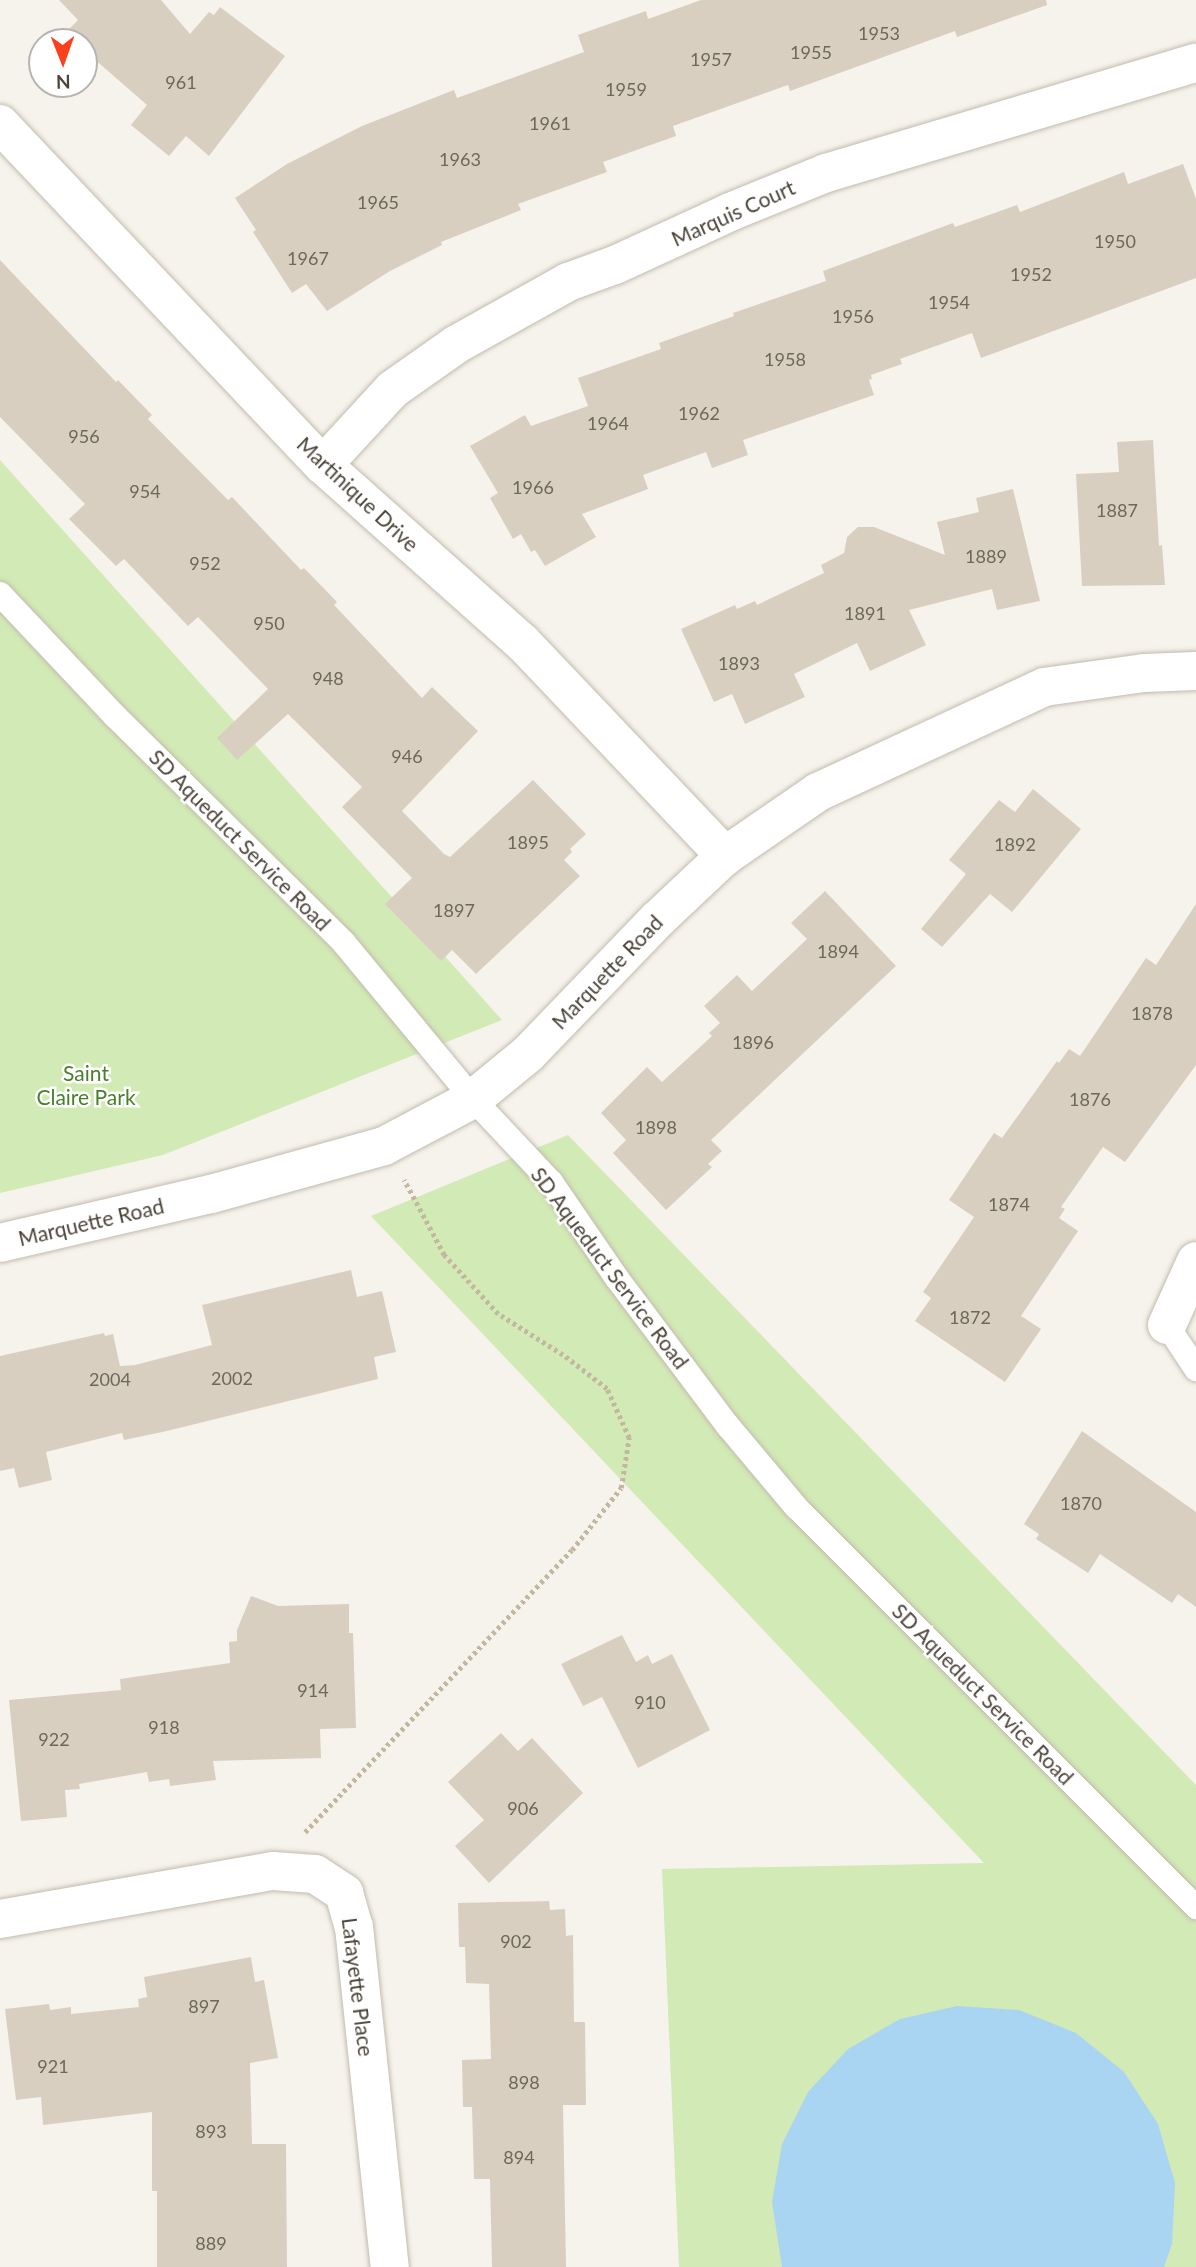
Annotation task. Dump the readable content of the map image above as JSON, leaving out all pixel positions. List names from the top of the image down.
{
  "streets": {
    "street": [
      "Marquis Court",
      "Martinique Drive",
      "Marquette Road",
      "Lafayette Place"
    ],
    "lane": ["SD Aqueduct Service Road"]
  },
  "crossings": [
    ["Marquis Court", "Martinique Drive"],
    ["Martinique Drive", "Marquette Road"],
    ["SD Aqueduct Service Road", "Marquette Road"]
  ],
  "parks": ["Saint Claire Park"],
  "house_numbers": [
    "1953",
    "1955",
    "1957",
    "961",
    "1959",
    "1961",
    "1963",
    "1965",
    "1950",
    "1967",
    "1952",
    "1954",
    "1956",
    "1958",
    "1962",
    "1964",
    "956",
    "1966",
    "954",
    "1887",
    "1889",
    "952",
    "1891",
    "950",
    "1893",
    "948",
    "946",
    "1895",
    "1892",
    "1897",
    "1894",
    "1878",
    "1896",
    "1876",
    "1898",
    "1874",
    "1872",
    "2002",
    "2004",
    "1870",
    "914",
    "910",
    "918",
    "922",
    "906",
    "902",
    "897",
    "921",
    "898",
    "893",
    "894",
    "889"
  ],
  "north": "bottom"
}
